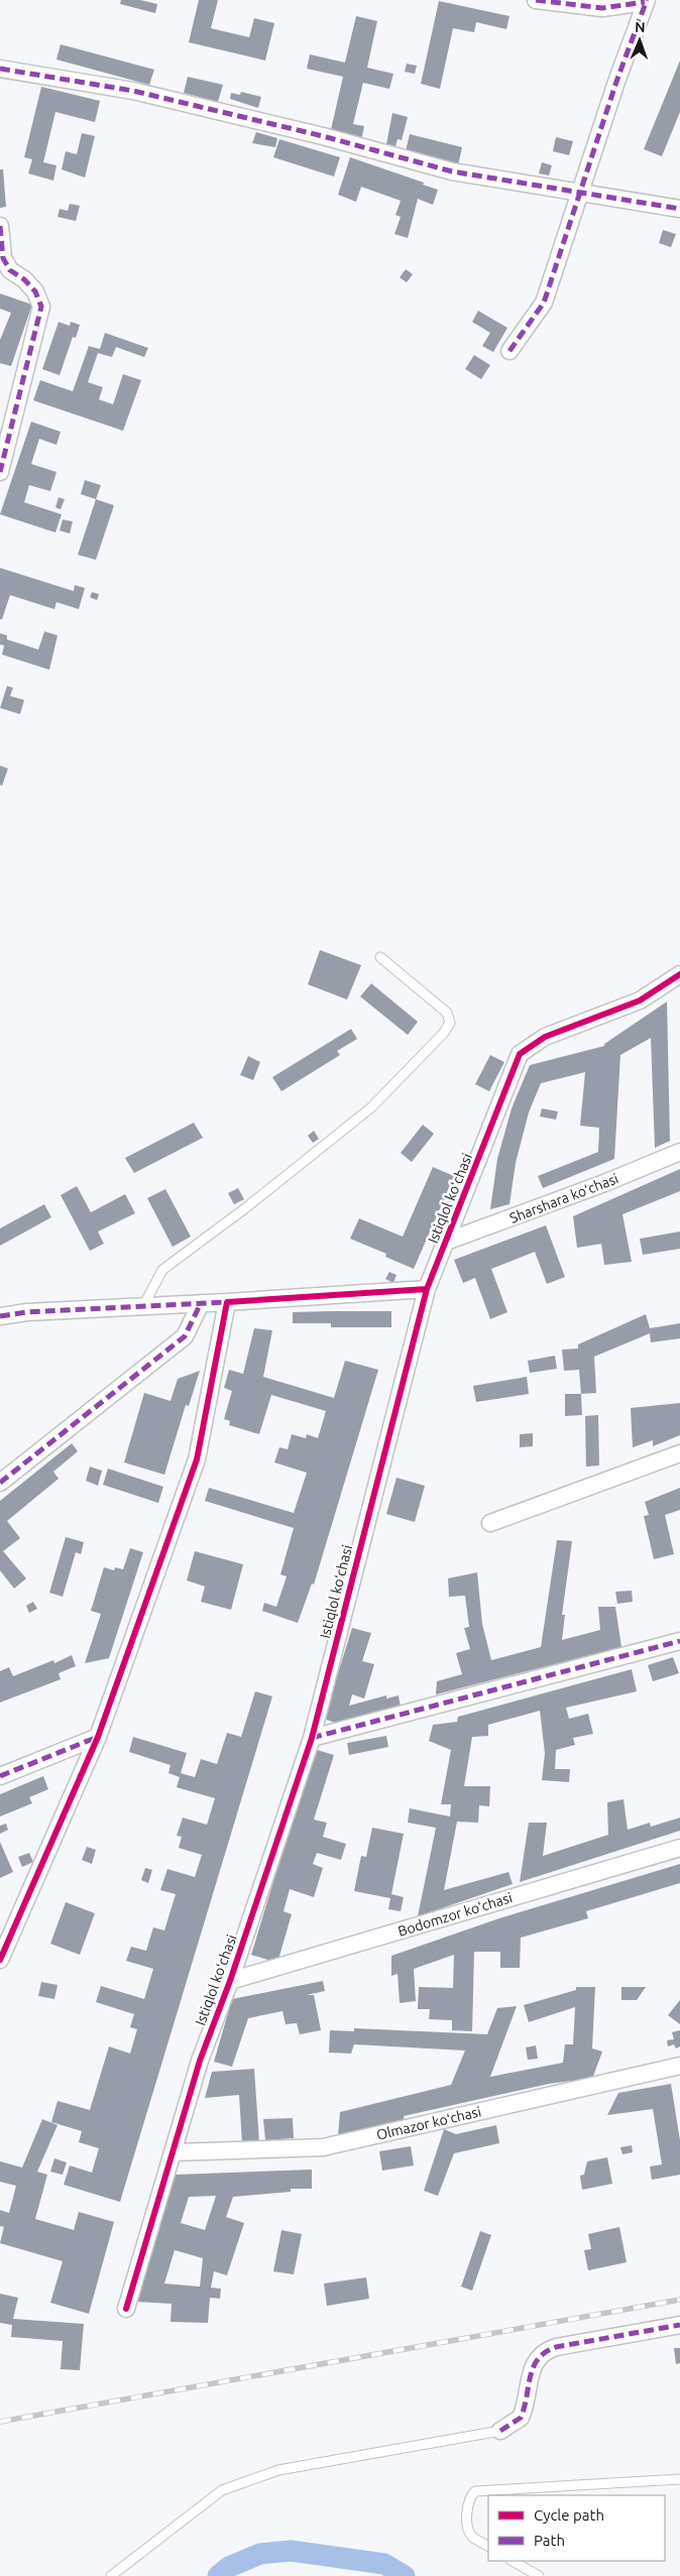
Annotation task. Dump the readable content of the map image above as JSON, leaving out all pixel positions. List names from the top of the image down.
{
  "streets": {
    "street": [
      "Istiqlol koʻchasi",
      "Sharshara koʻchasi",
      "Bodomzor koʻchasi",
      "Olmazor koʻchasi"
    ]
  },
  "crossings": [
    ["Istiqlol koʻchasi", "Sharshara koʻchasi"],
    ["Istiqlol koʻchasi", "Bodomzor koʻchasi"],
    ["Istiqlol koʻchasi", "Olmazor koʻchasi"]
  ],
  "legend": ["Cycle path", "Path"],
  "north": "top"
}
